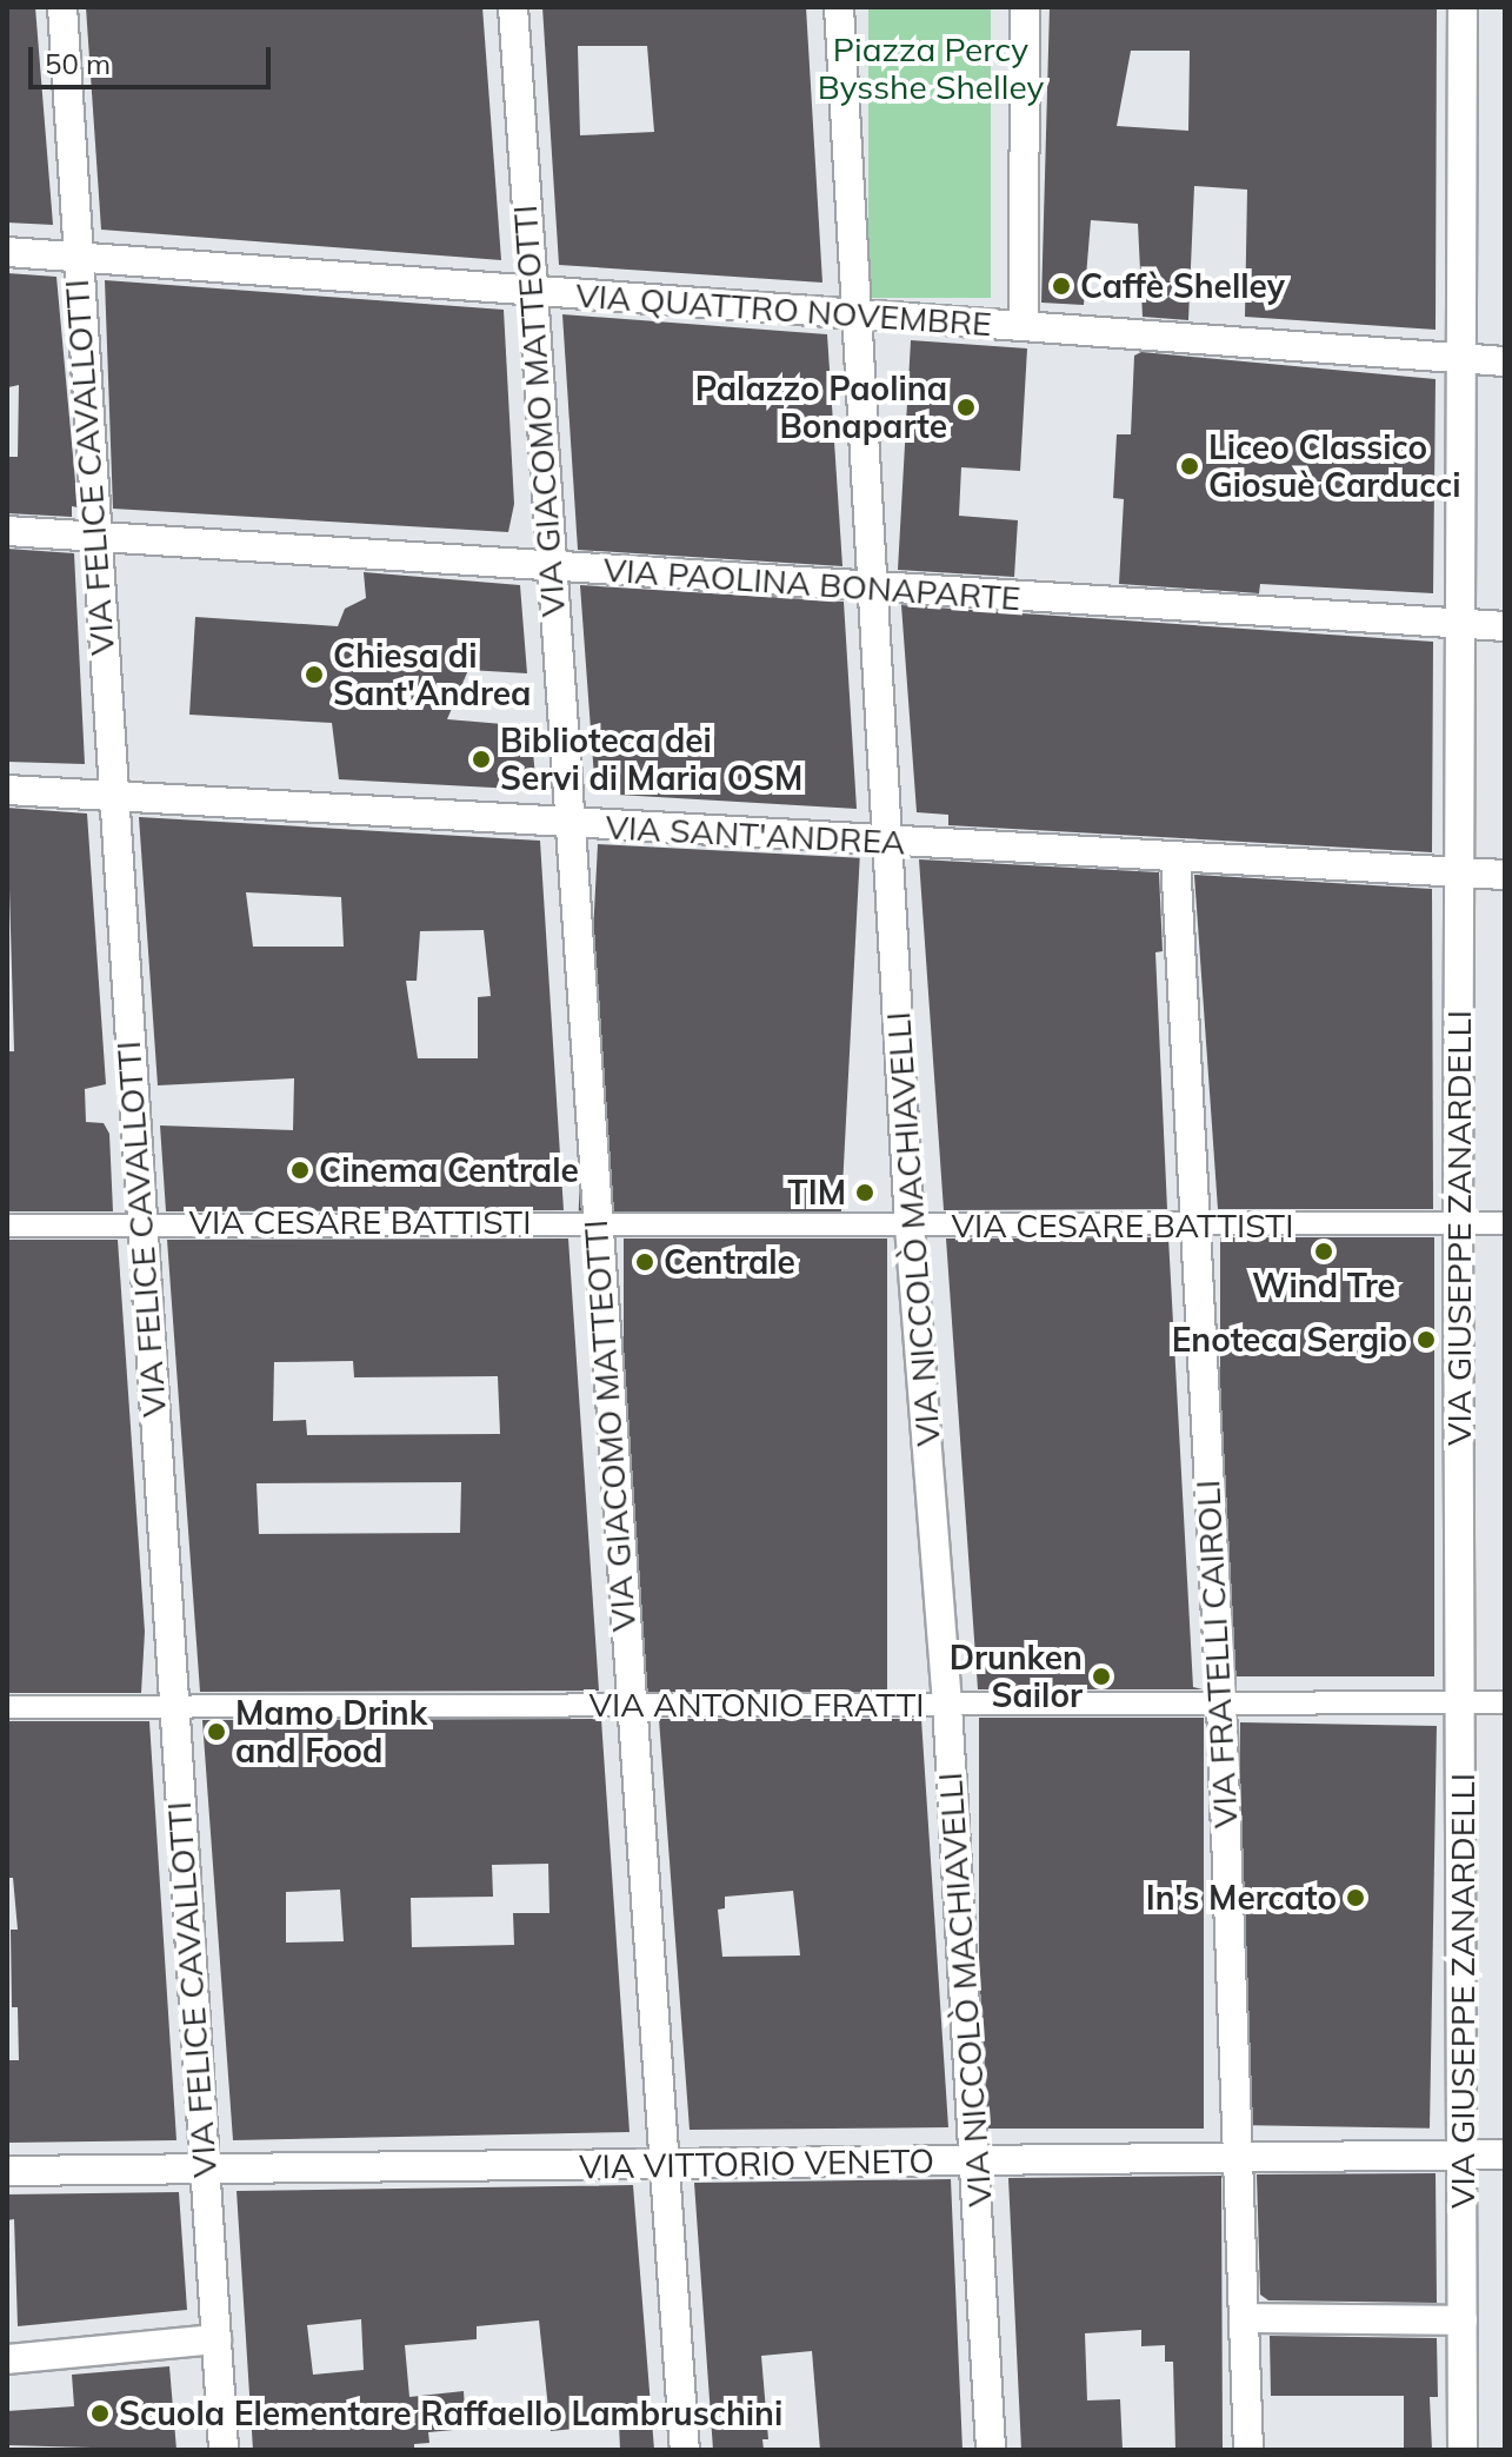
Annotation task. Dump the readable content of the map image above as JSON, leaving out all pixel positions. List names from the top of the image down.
{
  "streets": {
    "street": [
      "VIA QUATTRO NOVEMBRE",
      "VIA GIACOMO MATTEOTTI",
      "VIA FELICE CAVALLOTTI",
      "VIA PAOLINA BONAPARTE",
      "VIA SANT'ANDREA",
      "VIA CESARE BATTISTI",
      "VIA GIUSEPPE ZANARDELLI",
      "VIA NICCOLÒ MACHIAVELLI",
      "VIA FRATELLI CAIROLI",
      "VIA ANTONIO FRATTI",
      "VIA VITTORIO VENETO"
    ]
  },
  "crossings": [
    ["VIA QUATTRO NOVEMBRE", "VIA GIACOMO MATTEOTTI"],
    ["VIA QUATTRO NOVEMBRE", "VIA FELICE CAVALLOTTI"],
    ["VIA QUATTRO NOVEMBRE", "VIA GIUSEPPE ZANARDELLI"],
    ["VIA QUATTRO NOVEMBRE", "VIA NICCOLÒ MACHIAVELLI"],
    ["VIA GIACOMO MATTEOTTI", "VIA PAOLINA BONAPARTE"],
    ["VIA GIACOMO MATTEOTTI", "VIA SANT'ANDREA"],
    ["VIA GIACOMO MATTEOTTI", "VIA CESARE BATTISTI"],
    ["VIA GIACOMO MATTEOTTI", "VIA ANTONIO FRATTI"],
    ["VIA GIACOMO MATTEOTTI", "VIA VITTORIO VENETO"],
    ["VIA FELICE CAVALLOTTI", "VIA PAOLINA BONAPARTE"],
    ["VIA FELICE CAVALLOTTI", "VIA SANT'ANDREA"],
    ["VIA FELICE CAVALLOTTI", "VIA CESARE BATTISTI"],
    ["VIA FELICE CAVALLOTTI", "VIA ANTONIO FRATTI"],
    ["VIA FELICE CAVALLOTTI", "VIA VITTORIO VENETO"],
    ["VIA PAOLINA BONAPARTE", "VIA GIUSEPPE ZANARDELLI"],
    ["VIA PAOLINA BONAPARTE", "VIA NICCOLÒ MACHIAVELLI"],
    ["VIA SANT'ANDREA", "VIA GIUSEPPE ZANARDELLI"],
    ["VIA SANT'ANDREA", "VIA NICCOLÒ MACHIAVELLI"],
    ["VIA SANT'ANDREA", "VIA FRATELLI CAIROLI"],
    ["VIA CESARE BATTISTI", "VIA GIUSEPPE ZANARDELLI"],
    ["VIA CESARE BATTISTI", "VIA NICCOLÒ MACHIAVELLI"],
    ["VIA CESARE BATTISTI", "VIA FRATELLI CAIROLI"],
    ["VIA GIUSEPPE ZANARDELLI", "VIA ANTONIO FRATTI"],
    ["VIA GIUSEPPE ZANARDELLI", "VIA VITTORIO VENETO"],
    ["VIA NICCOLÒ MACHIAVELLI", "VIA ANTONIO FRATTI"],
    ["VIA NICCOLÒ MACHIAVELLI", "VIA VITTORIO VENETO"],
    ["VIA FRATELLI CAIROLI", "VIA ANTONIO FRATTI"],
    ["VIA FRATELLI CAIROLI", "VIA VITTORIO VENETO"]
  ],
  "parks": ["Piazza Percy Bysshe Shelley"],
  "places": [
    "Caffè Shelley",
    "Palazzo Paolina Bonaparte",
    "Liceo Classico Giosuè Carducci",
    "Chiesa di Sant'Andrea",
    "Biblioteca dei Servi di Maria OSM",
    "Cinema Centrale",
    "TIM",
    "Wind Tre",
    "Centrale",
    "Enoteca Sergio",
    "Drunken Sailor",
    "Mamo Drink and Food",
    "In's Mercato",
    "Scuola Elementare Raffaello Lambruschini"
  ],
  "scale_bar": "50 m"
}
